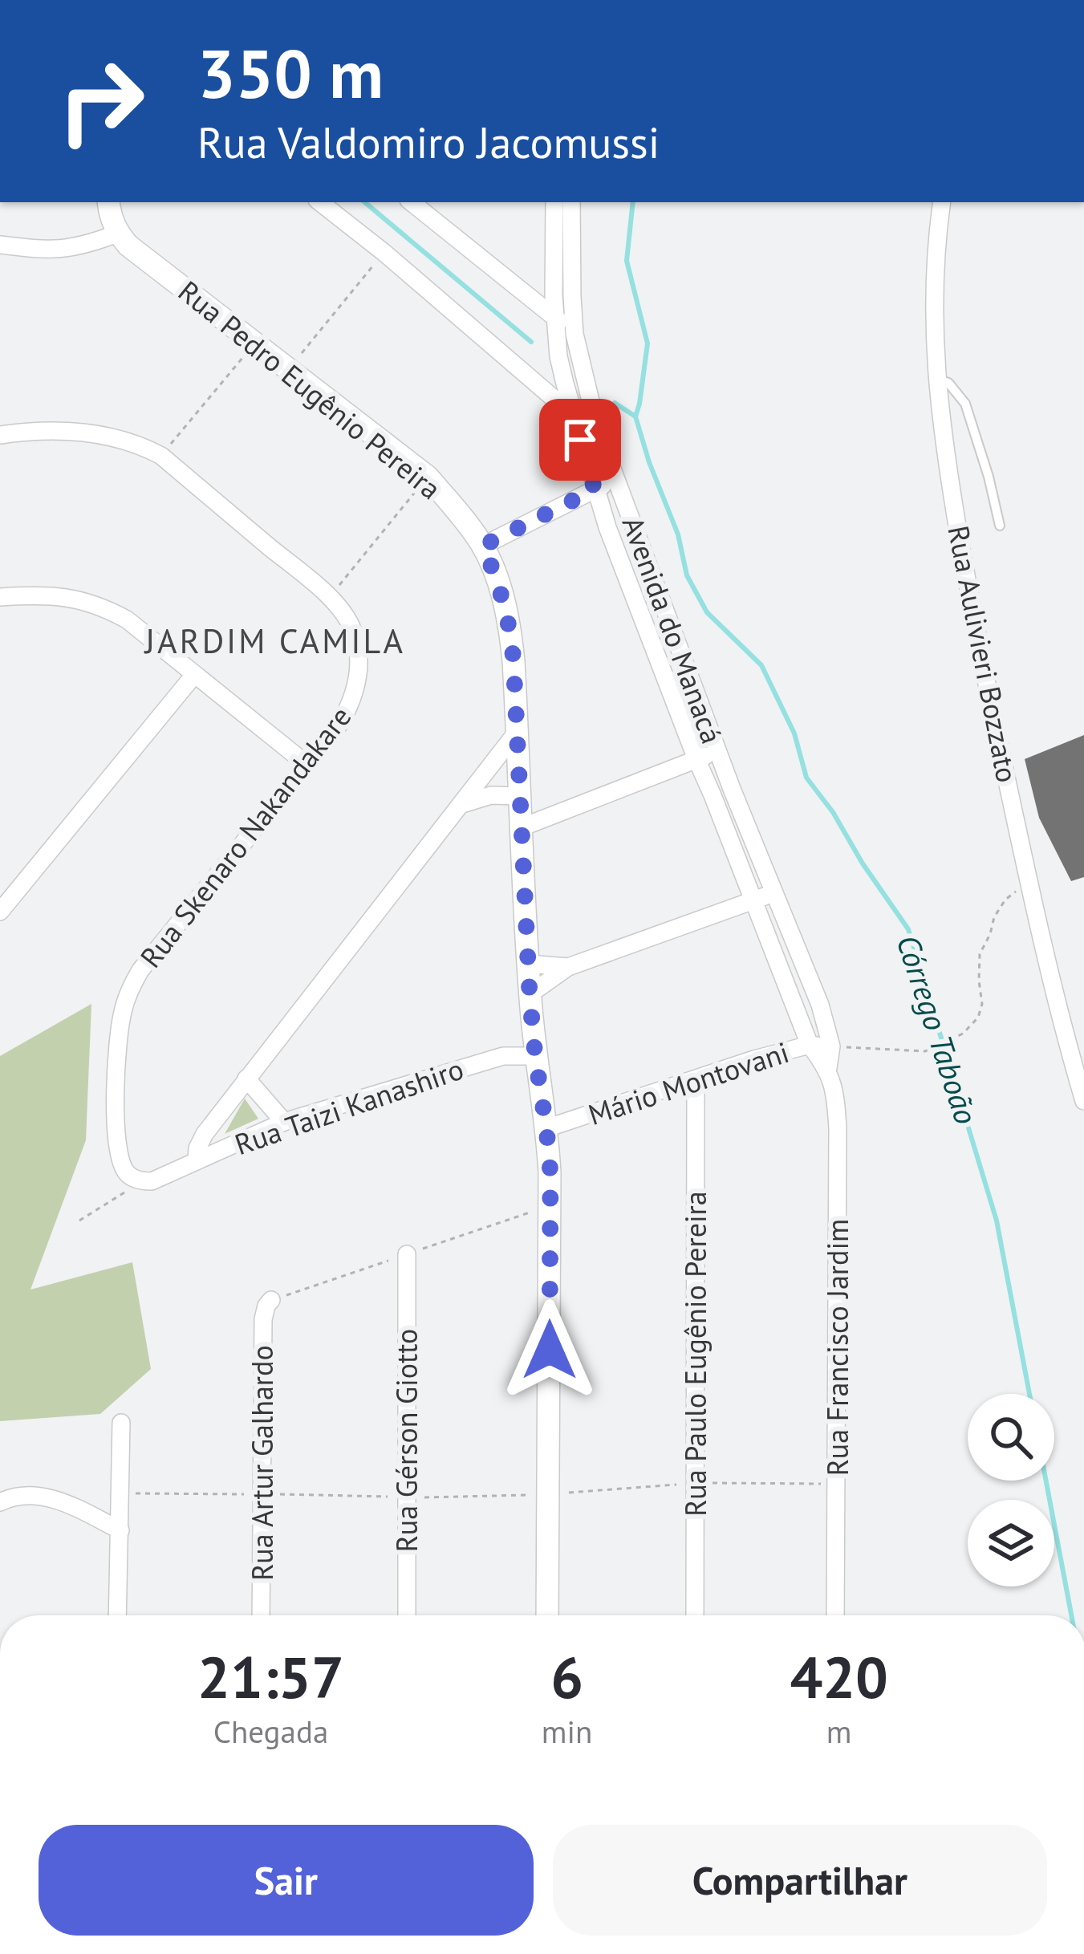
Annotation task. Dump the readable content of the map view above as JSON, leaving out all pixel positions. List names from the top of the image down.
{
  "streets": {
    "street": [
      "Rua Pedro Eugênio Pereira",
      "Avenida do Manacá",
      "Rua Aulivieri Bozzato",
      "Rua Skenaro Nakandakare",
      "Mário Montovani",
      "Rua Taizi Kanashiro",
      "Rua Francisco Jardim",
      "Rua Paulo Eugênio Pereira",
      "Rua Gérson Giotto",
      "Rua Artur Galhardo"
    ]
  },
  "crossings": [
    ["Rua Pedro Eugênio Pereira", "Mário Montovani"],
    ["Rua Pedro Eugênio Pereira", "Rua Taizi Kanashiro"],
    ["Avenida do Manacá", "Mário Montovani"],
    ["Avenida do Manacá", "Rua Francisco Jardim"],
    ["Mário Montovani", "Rua Francisco Jardim"],
    ["Mário Montovani", "Rua Paulo Eugênio Pereira"]
  ],
  "districts": ["JARDIM CAMILA"],
  "water": ["Córrego Taboão"],
  "page": {
    "turn": ["350 m", "Rua Valdomiro Jacomussi"],
    "eta": [
      "21:57",
      "Chegada",
      "6",
      "min",
      "420",
      "m"
    ],
    "buttons": ["Sair", "Compartilhar"]
  }
}
